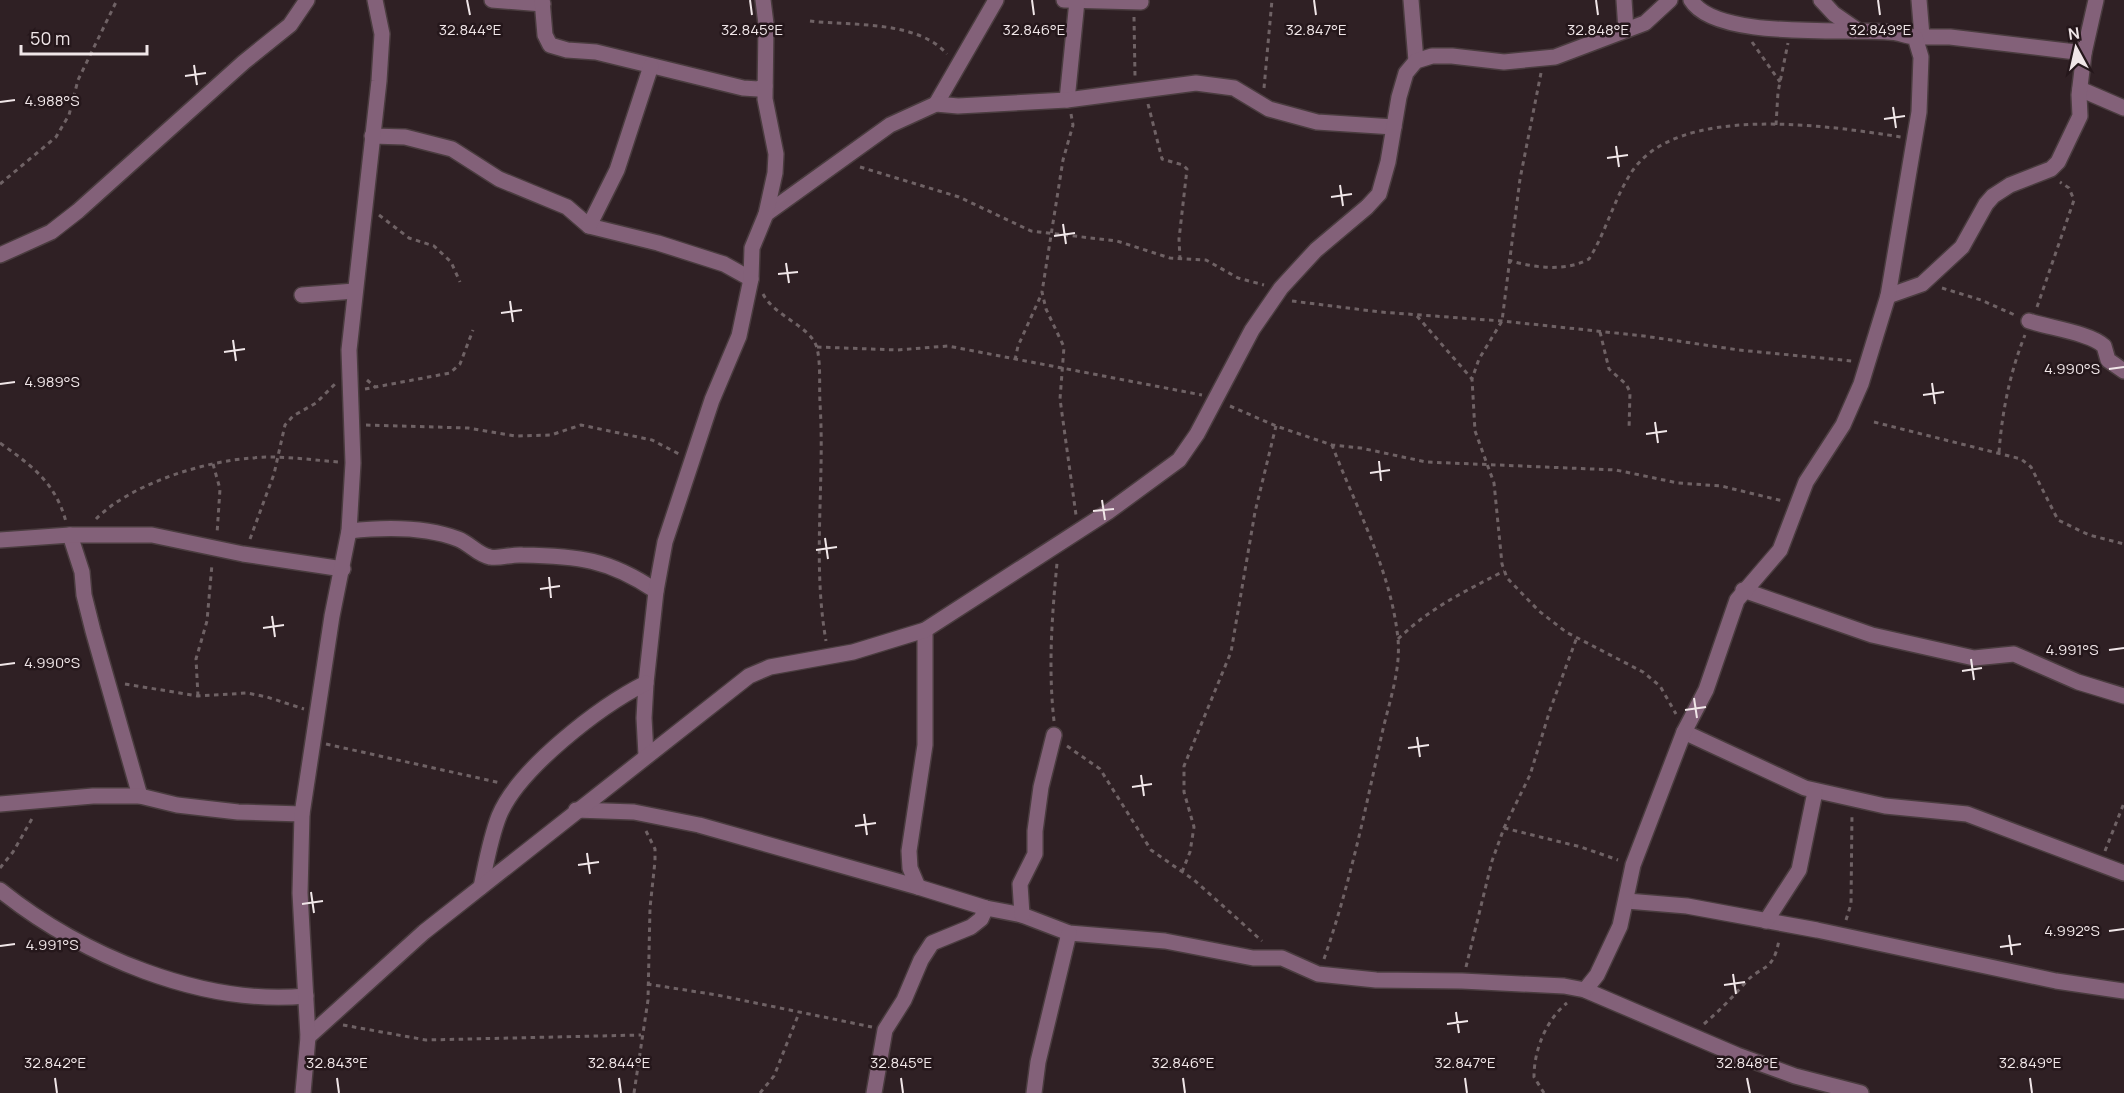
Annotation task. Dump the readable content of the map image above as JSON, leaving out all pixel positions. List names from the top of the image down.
{
  "scale_bar": "50 m",
  "north": "top",
  "coordinates": [
    "32.844°E",
    "32.845°E",
    "32.846°E",
    "32.847°E",
    "32.848°E",
    "32.849°E",
    "4.988°S",
    "4.990°S",
    "4.989°S",
    "4.991°S",
    "4.992°S",
    "32.842°E",
    "32.843°E"
  ]
}
